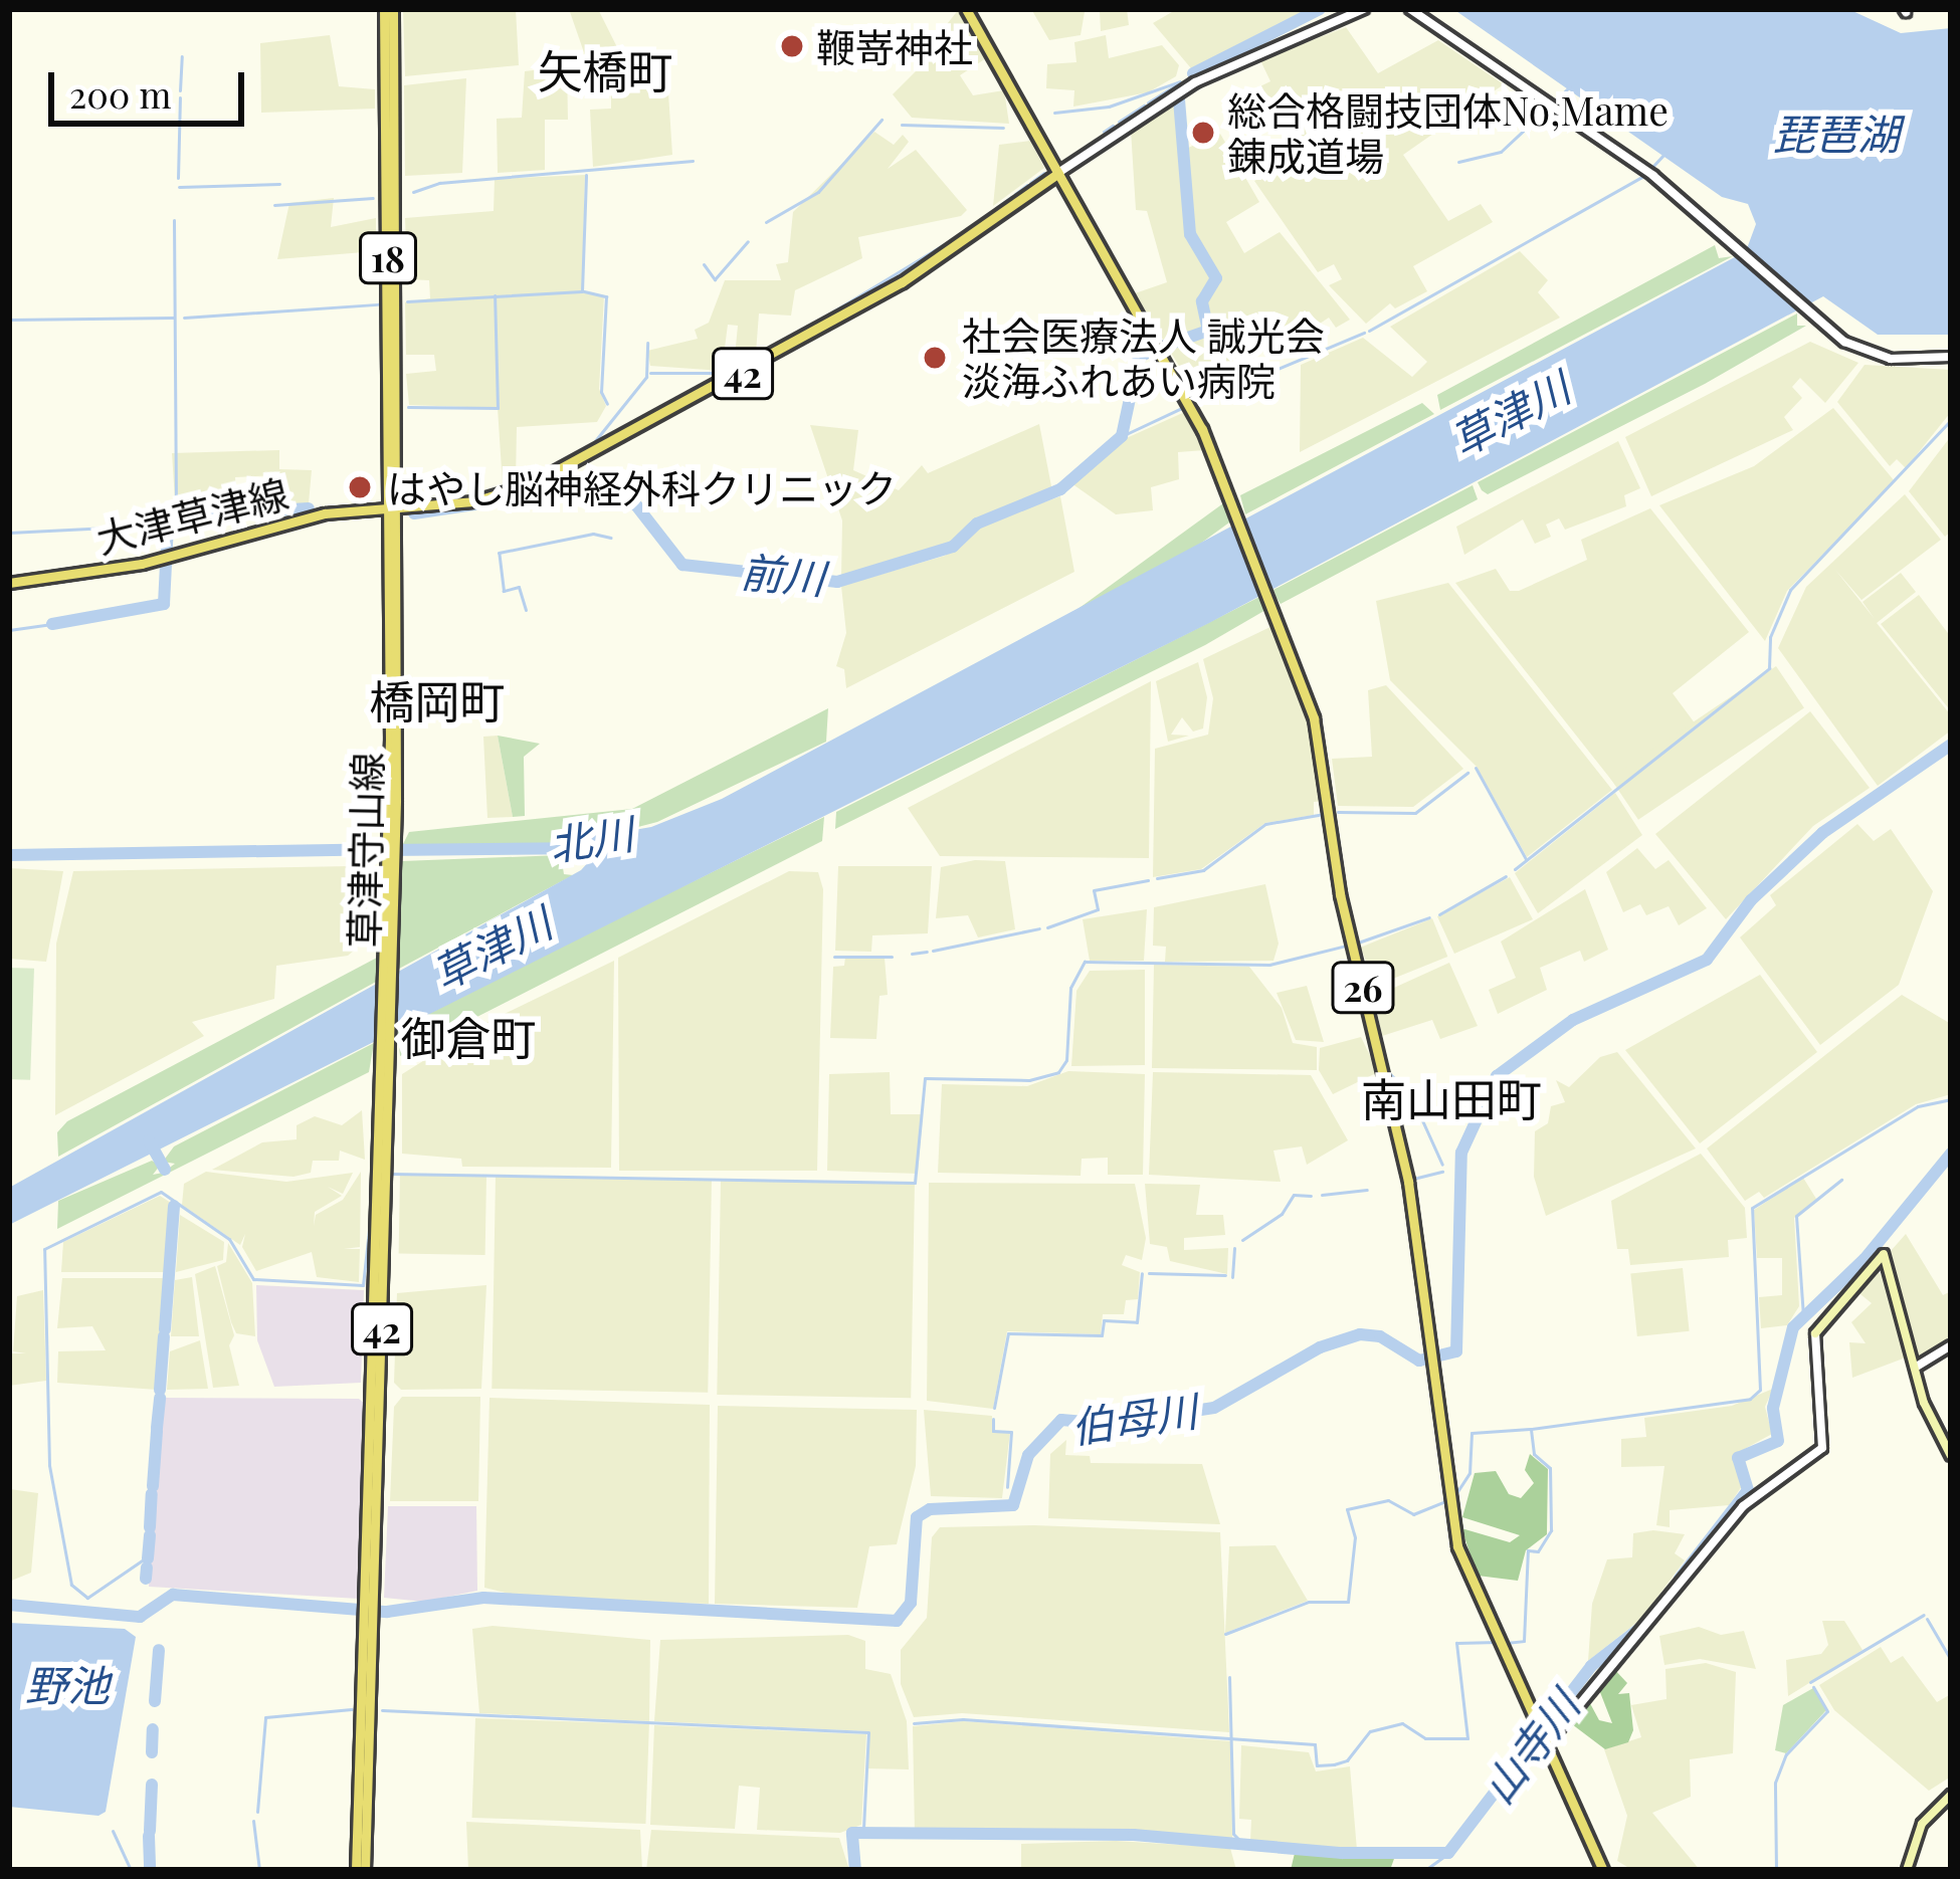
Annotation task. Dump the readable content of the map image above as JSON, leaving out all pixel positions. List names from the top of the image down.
{
  "streets": {
    "main road": [
      "18",
      "42",
      "大津草津線",
      "草津守山線",
      "26"
    ]
  },
  "crossings": [
    ["18", "42"],
    ["18", "大津草津線"],
    ["18", "草津守山線"],
    ["42", "大津草津線"],
    ["42", "草津守山線"],
    ["42", "26"],
    ["大津草津線", "草津守山線"]
  ],
  "districts": [
    "矢橋町",
    "橋岡町",
    "御倉町",
    "南山田町"
  ],
  "water": [
    "琵琶湖",
    "草津川",
    "前川",
    "北川",
    "伯母川",
    "野池",
    "山寺川"
  ],
  "places": [
    "鞭嵜神社",
    "総合格闘技団体No,Mame 錬成道場",
    "社会医療法人 誠光会 淡海ふれあい病院",
    "はやし脳神経外科クリニック"
  ],
  "scale_bar": "200 m"
}
